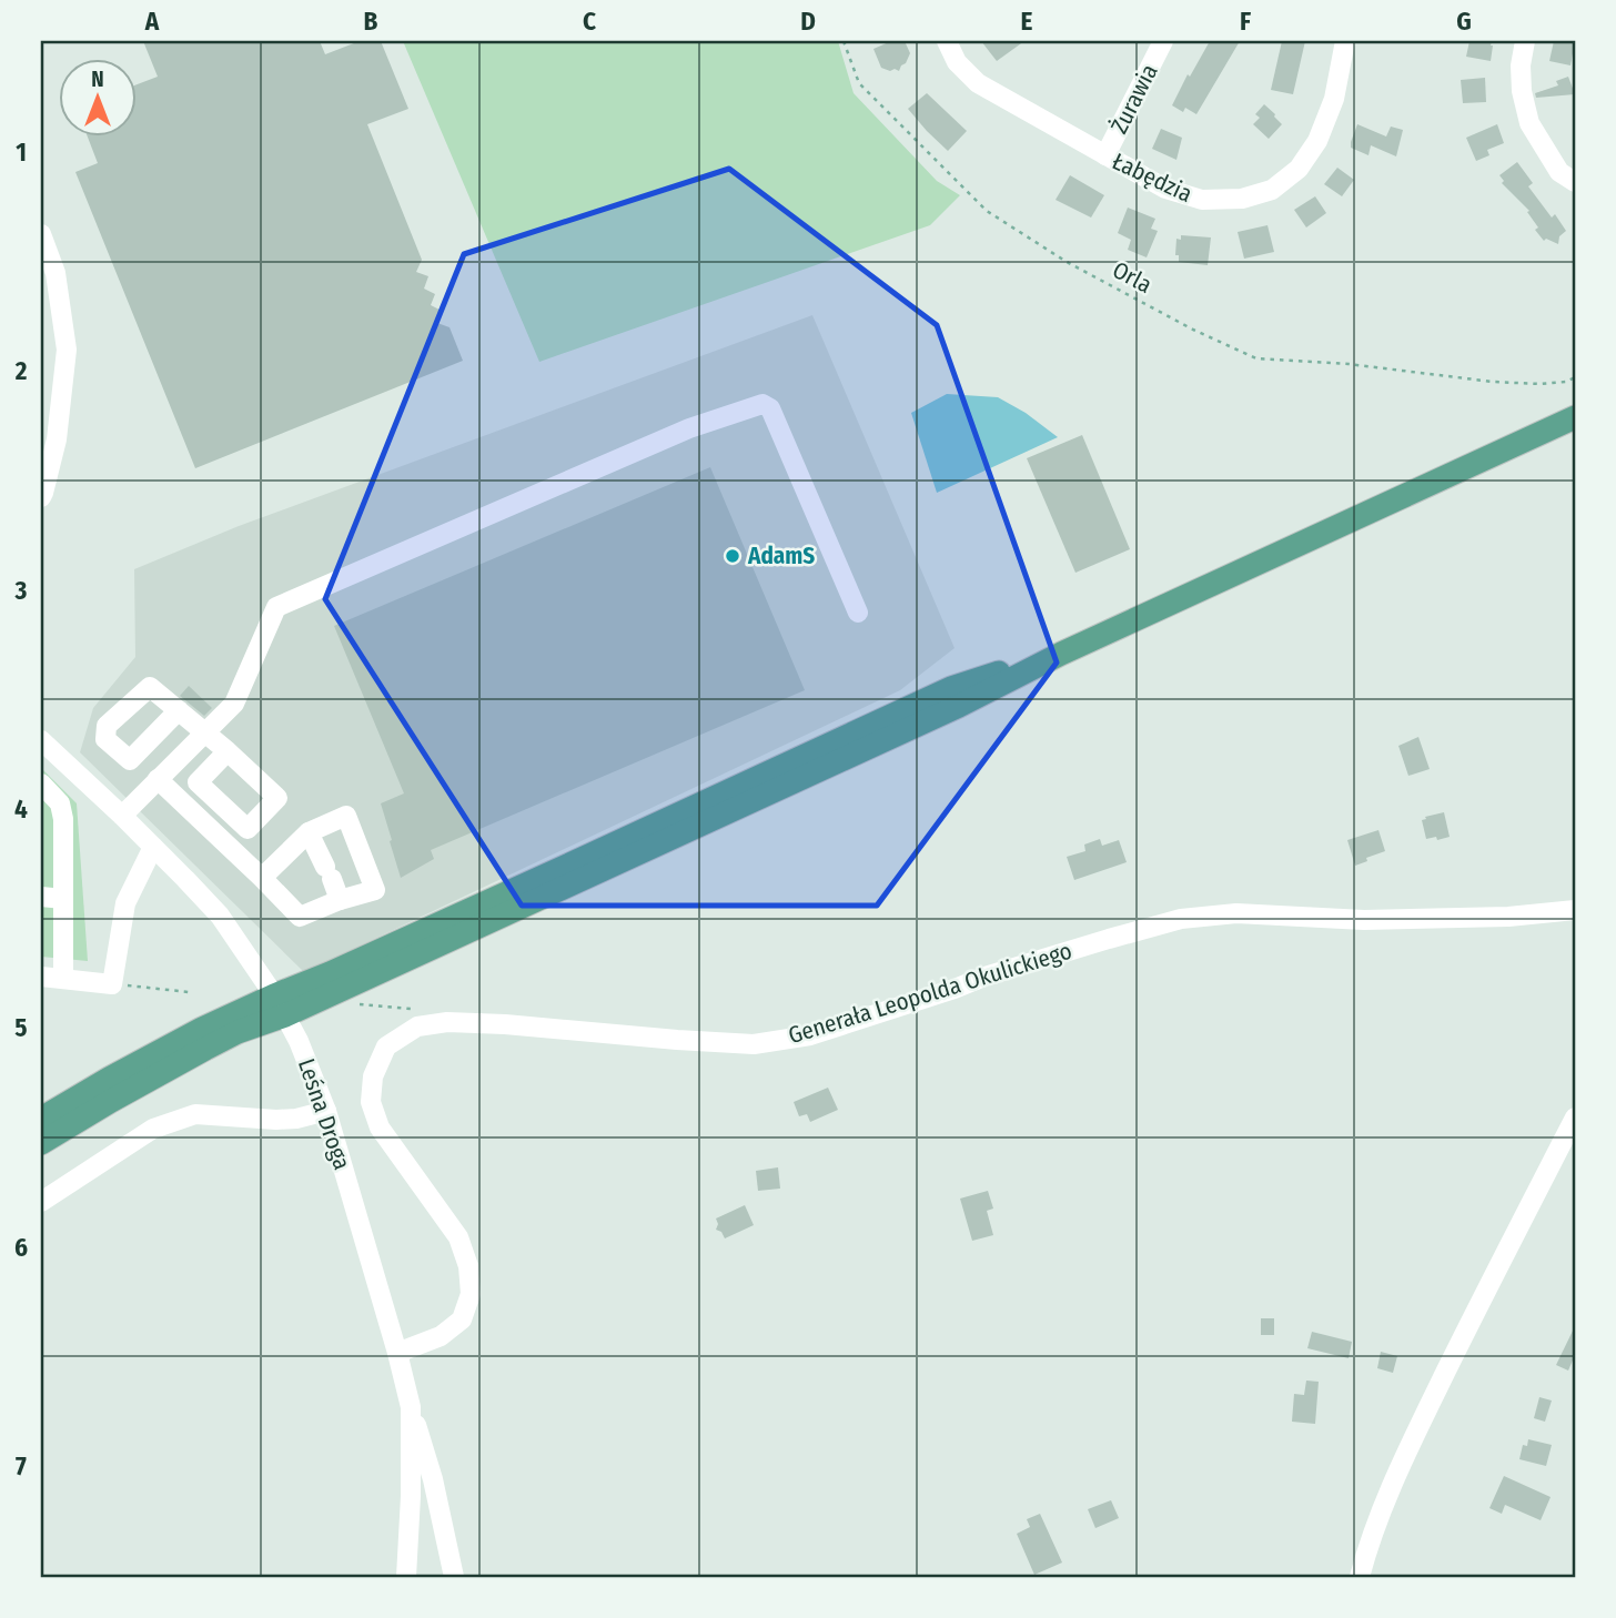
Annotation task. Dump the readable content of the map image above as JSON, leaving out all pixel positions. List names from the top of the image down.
{
  "streets": {
    "street": [
      "Żurawia",
      "Łabędzia",
      "Generała Leopolda Okulickiego",
      "Leśna Droga"
    ],
    "path": ["Orla"]
  },
  "crossings": [
    ["Żurawia", "Łabędzia"],
    ["Generała Leopolda Okulickiego", "Leśna Droga"]
  ],
  "places": ["AdamS"],
  "north": "top",
  "grid": {
    "columns": [
      "A",
      "B",
      "C",
      "D",
      "E",
      "F",
      "G"
    ],
    "rows": [
      "1",
      "2",
      "3",
      "4",
      "5",
      "6",
      "7"
    ]
  }
}
